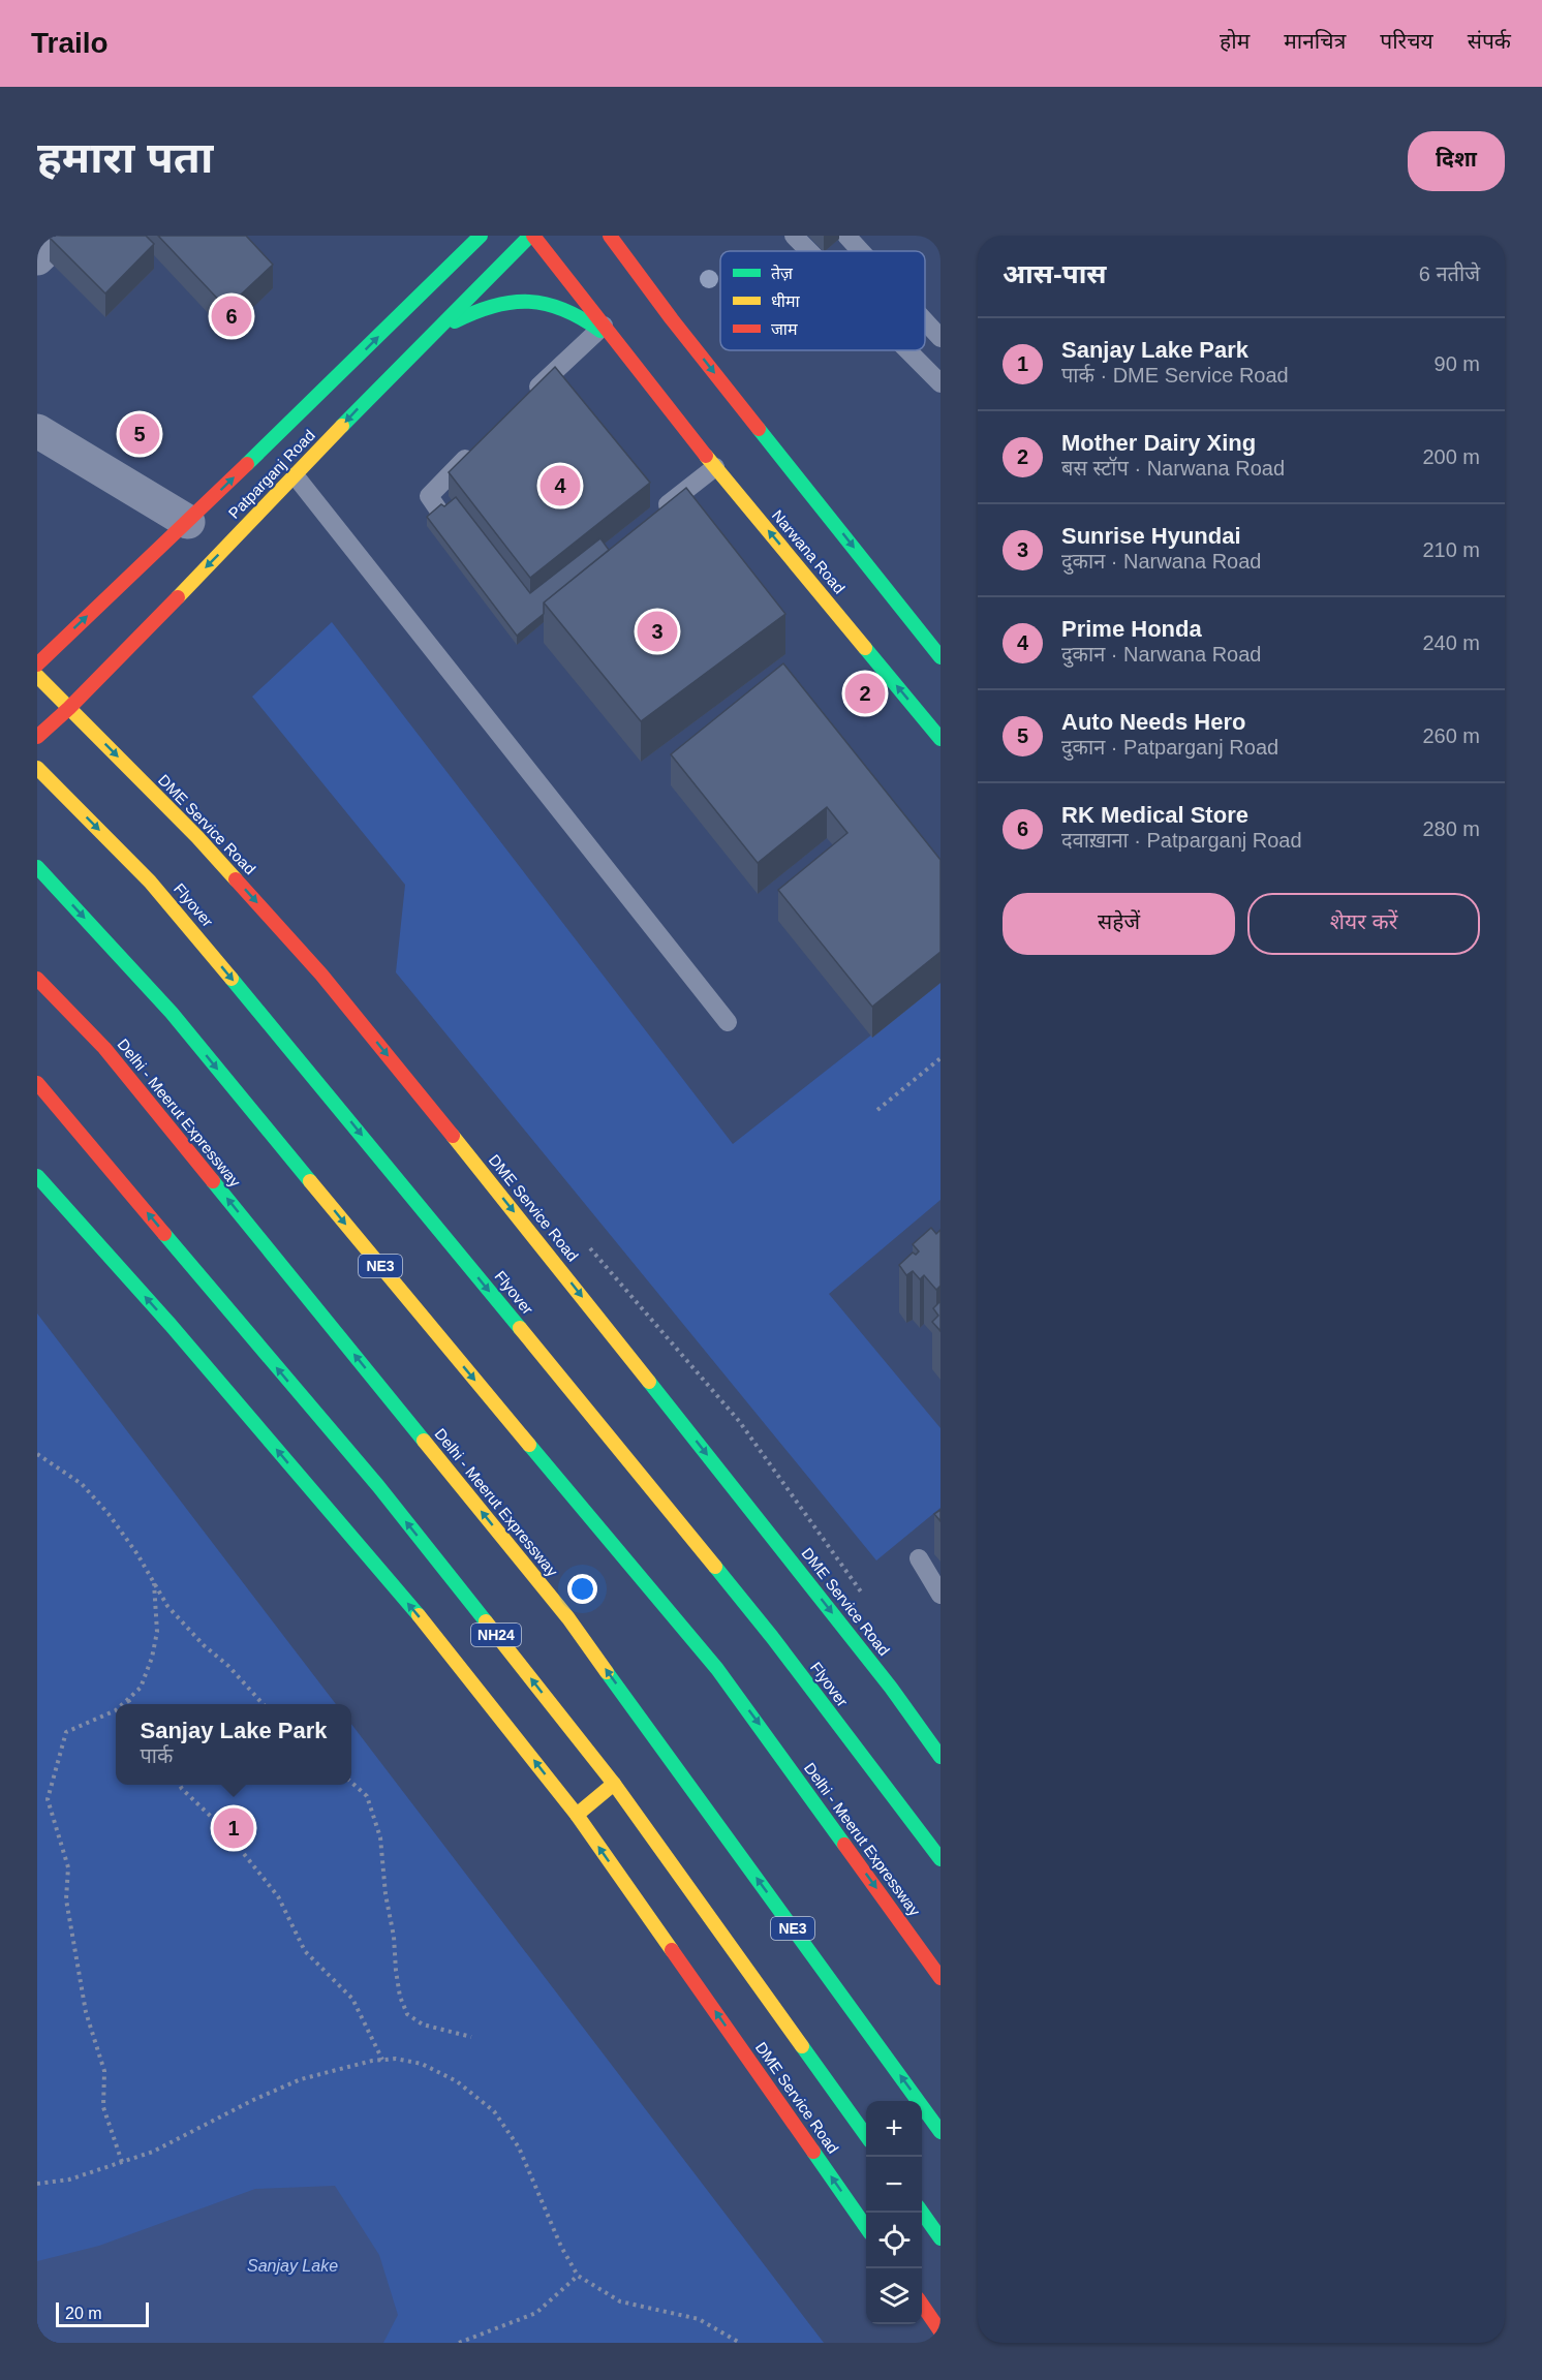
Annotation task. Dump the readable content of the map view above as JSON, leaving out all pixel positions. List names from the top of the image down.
{
  "streets": {
    "main road": [
      "Patparganj Road",
      "Narwana Road",
      "DME Service Road",
      "Flyover",
      "Delhi - Meerut Expressway",
      "NE3",
      "NH24"
    ]
  },
  "crossings": [
    ["Patparganj Road", "DME Service Road"]
  ],
  "one_way": ["Flyover"],
  "water": ["Sanjay Lake"],
  "legend": ["तेज़", "धीमा", "जाम"],
  "scale_bar": "20 m",
  "page": {
    "header": "Trailo",
    "nav": [
      "होम",
      "मानचित्र",
      "परिचय",
      "संपर्क"
    ],
    "buttons": [
      "दिशा",
      ["सहेजें", "शेयर करें"]
    ],
    "title": "हमारा पता",
    "heading": ["आस-पास", "6 नतीजे"],
    "pins": [
      "6",
      "5",
      "4",
      "3",
      "2",
      "1"
    ],
    "list": [
      {
        "mark": "1",
        "name": "Sanjay Lake Park",
        "note": "पार्क · DME Service Road",
        "value": "90 m"
      },
      {
        "mark": "2",
        "name": "Mother Dairy Xing",
        "note": "बस स्टॉप · Narwana Road",
        "value": "200 m"
      },
      {
        "mark": "3",
        "name": "Sunrise Hyundai",
        "note": "दुकान · Narwana Road",
        "value": "210 m"
      },
      {
        "mark": "4",
        "name": "Prime Honda",
        "note": "दुकान · Narwana Road",
        "value": "240 m"
      },
      {
        "mark": "5",
        "name": "Auto Needs Hero",
        "note": "दुकान · Patparganj Road",
        "value": "260 m"
      },
      {
        "mark": "6",
        "name": "RK Medical Store",
        "note": "दवाख़ाना · Patparganj Road",
        "value": "280 m"
      }
    ],
    "popup": ["Sanjay Lake Park", "पार्क"],
    "map_buttons": ["+", "−"],
    "scale": "20 m"
  }
}
